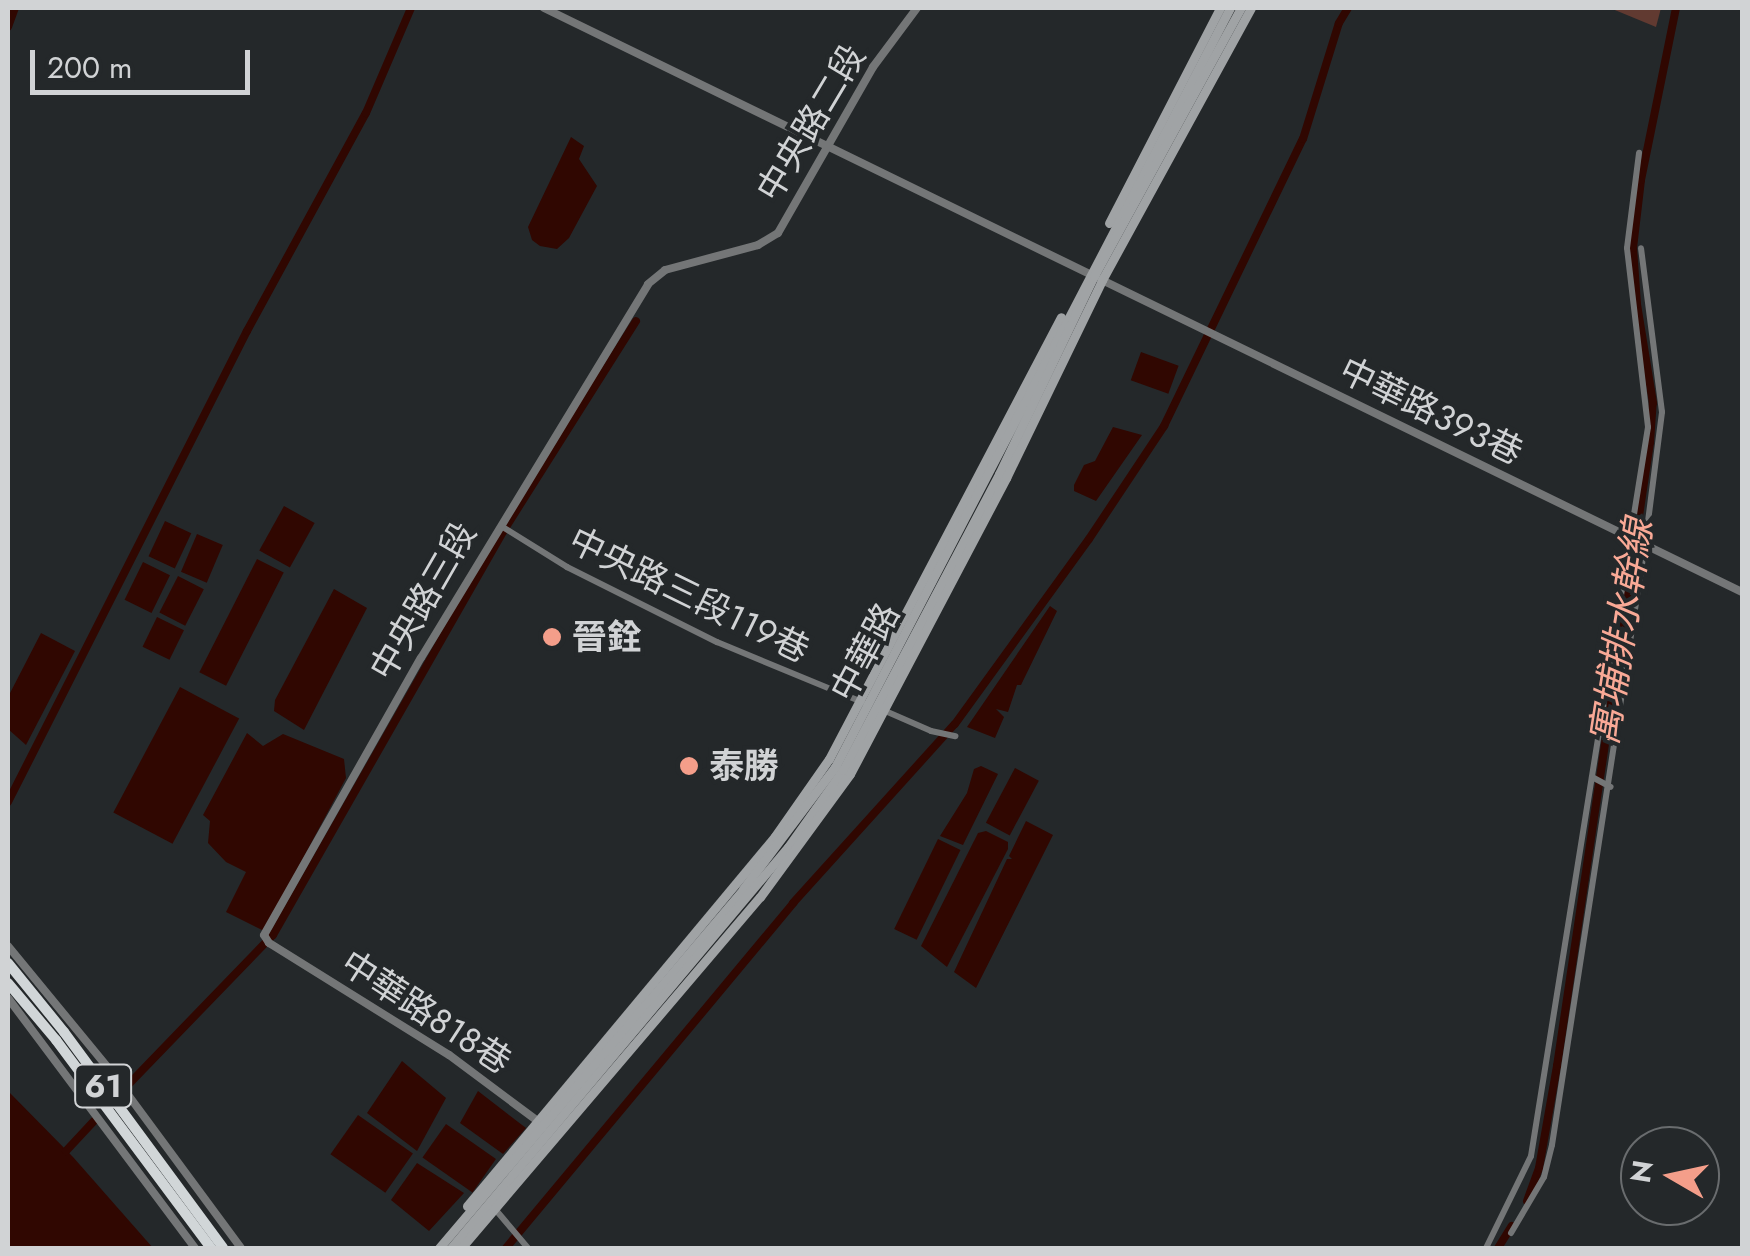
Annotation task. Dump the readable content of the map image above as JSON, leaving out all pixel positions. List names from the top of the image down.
{
  "streets": {
    "highway": ["61"],
    "main road": ["中華路"],
    "street": [
      "中央路二段",
      "中華路393巷",
      "中央路三段119巷",
      "中央路三段",
      "中華路818巷"
    ]
  },
  "crossings": [
    ["中央路二段", "中華路393巷"],
    ["中央路二段", "中央路三段"],
    ["中華路393巷", "中華路"],
    ["中央路三段119巷", "中央路三段"],
    ["中央路三段119巷", "中華路"],
    ["中央路三段", "中華路818巷"],
    ["中華路", "中華路818巷"]
  ],
  "water": ["寓埔排水幹線"],
  "places": ["晉銓", "泰勝"],
  "scale_bar": "200 m",
  "north": "left"
}
